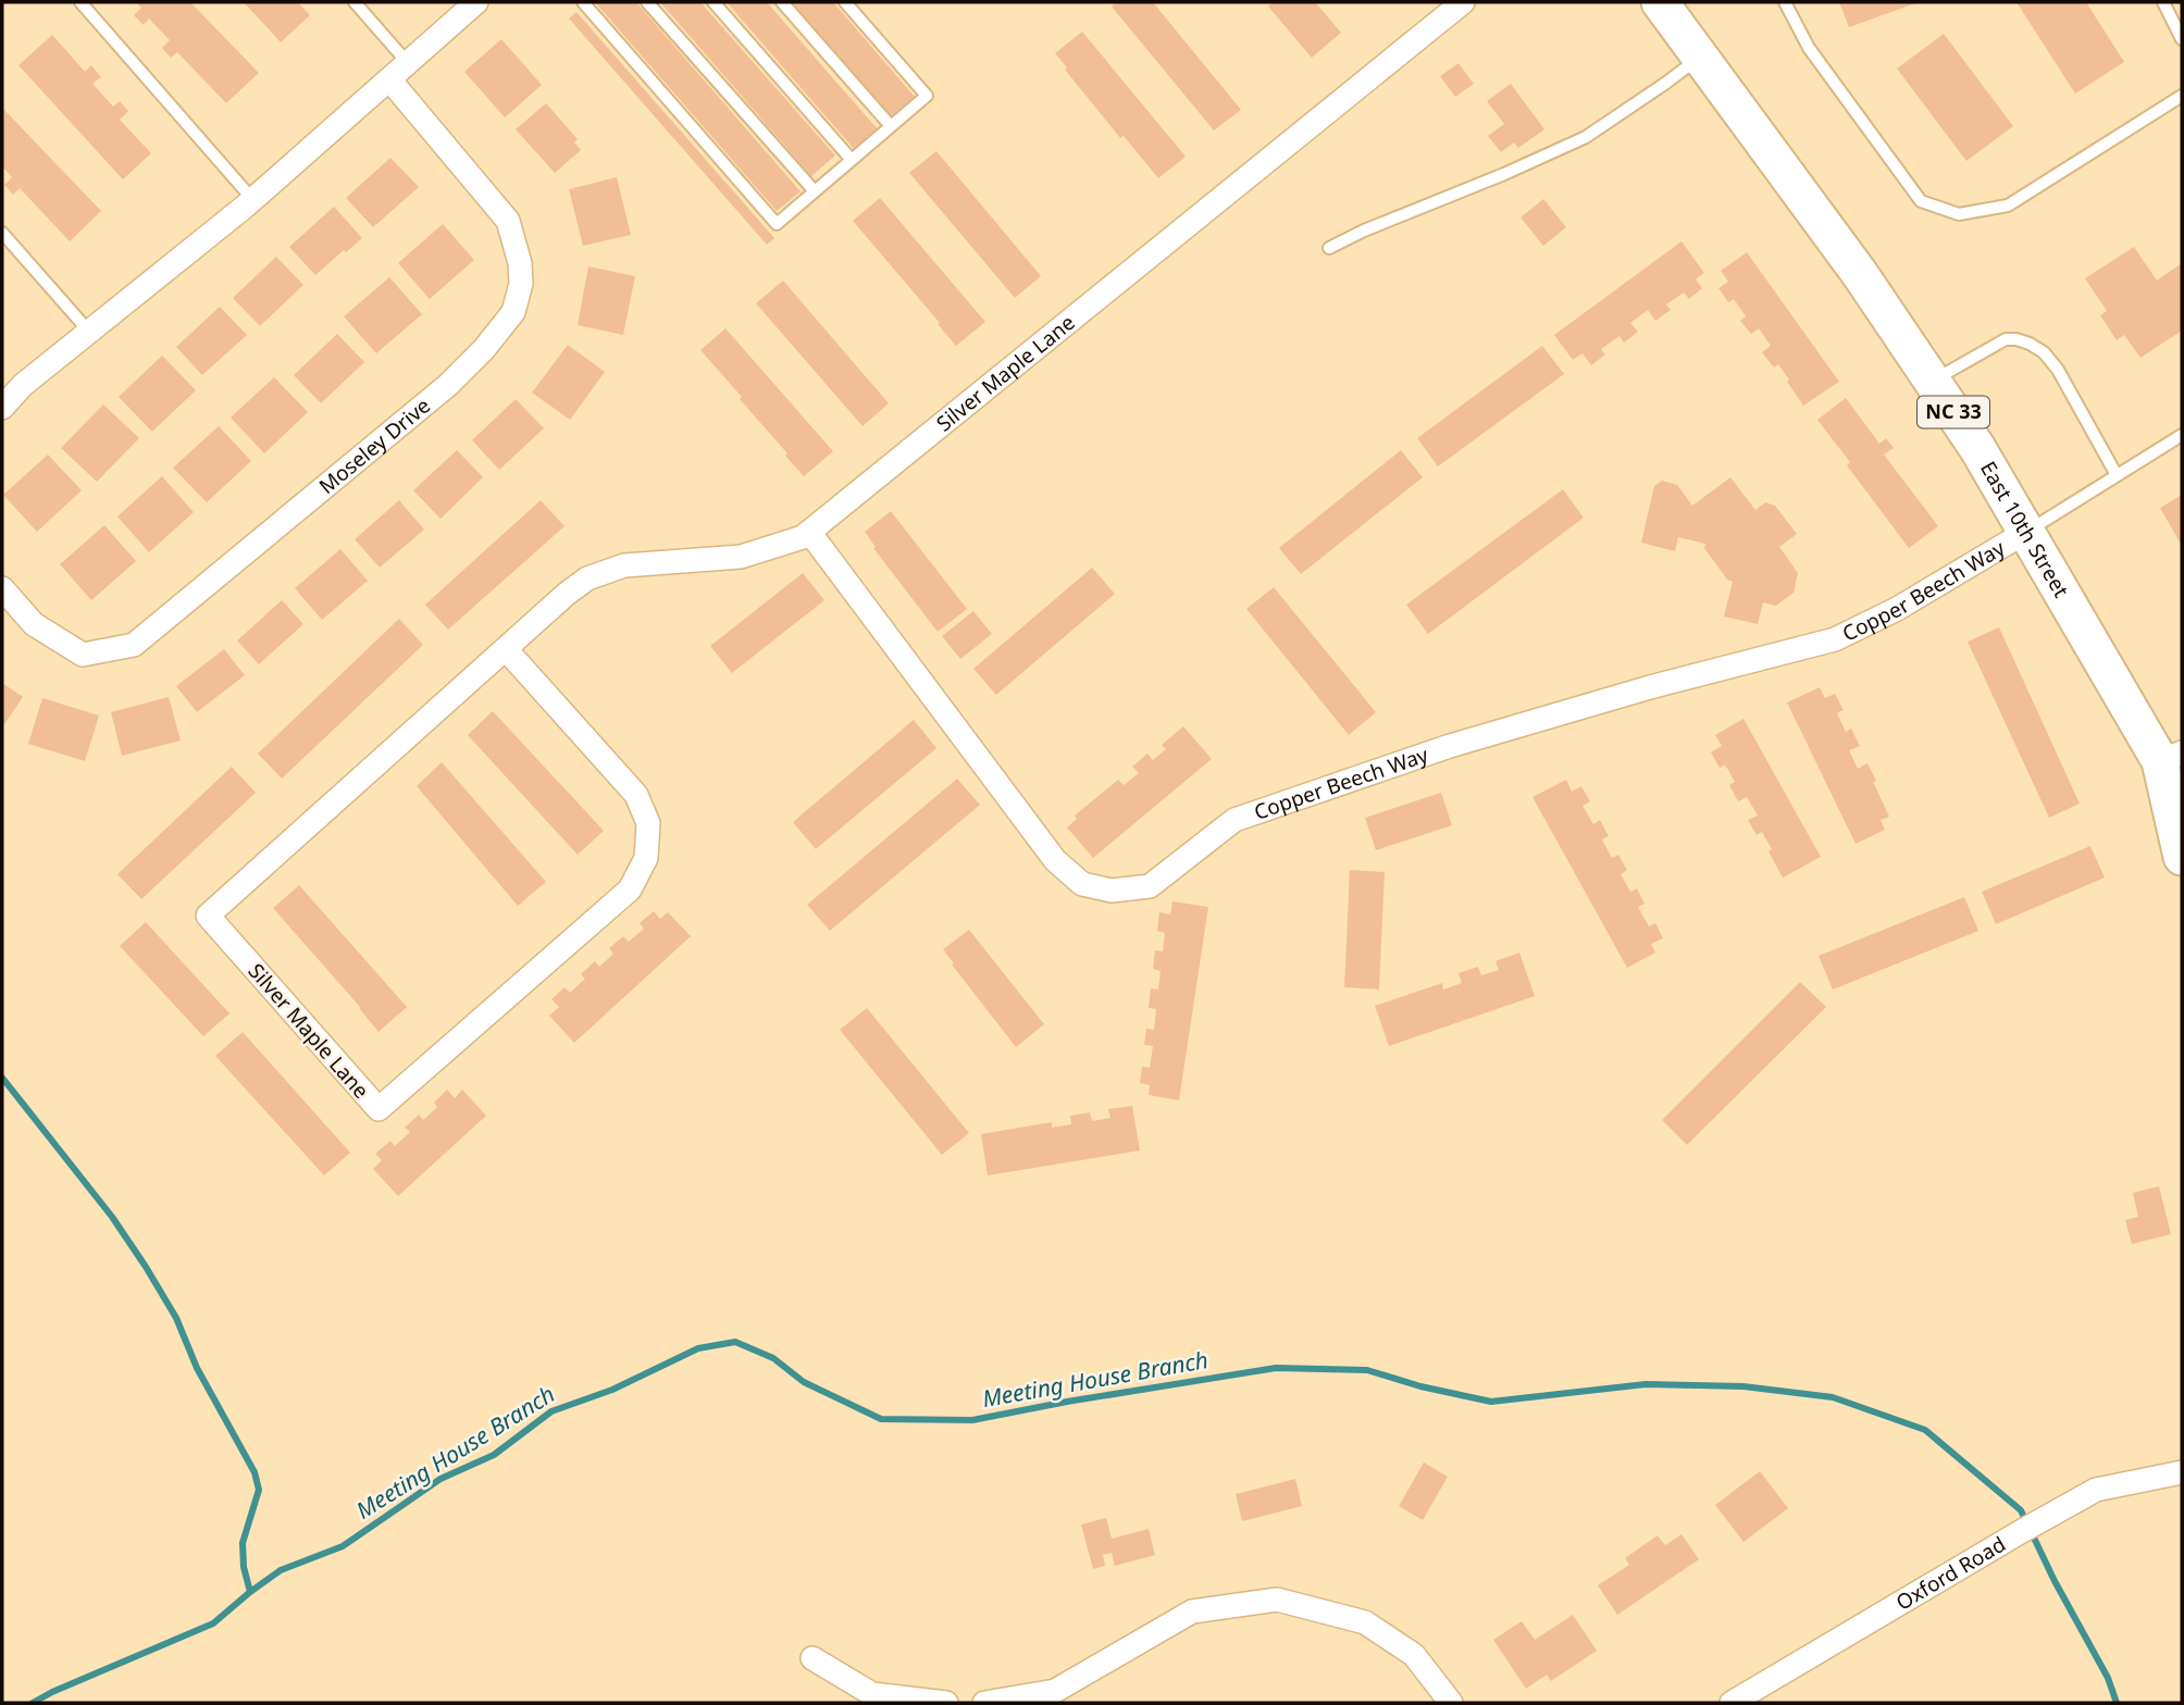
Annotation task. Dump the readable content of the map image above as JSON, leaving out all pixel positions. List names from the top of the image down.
{
  "streets": {
    "main road": ["NC 33", "East 10th Street"],
    "street": [
      "Silver Maple Lane",
      "Moseley Drive",
      "Copper Beech Way",
      "Oxford Road"
    ]
  },
  "crossings": [
    ["Silver Maple Lane", "Copper Beech Way"],
    ["East 10th Street", "Copper Beech Way"]
  ],
  "water": ["Meeting House Branch"]
}
